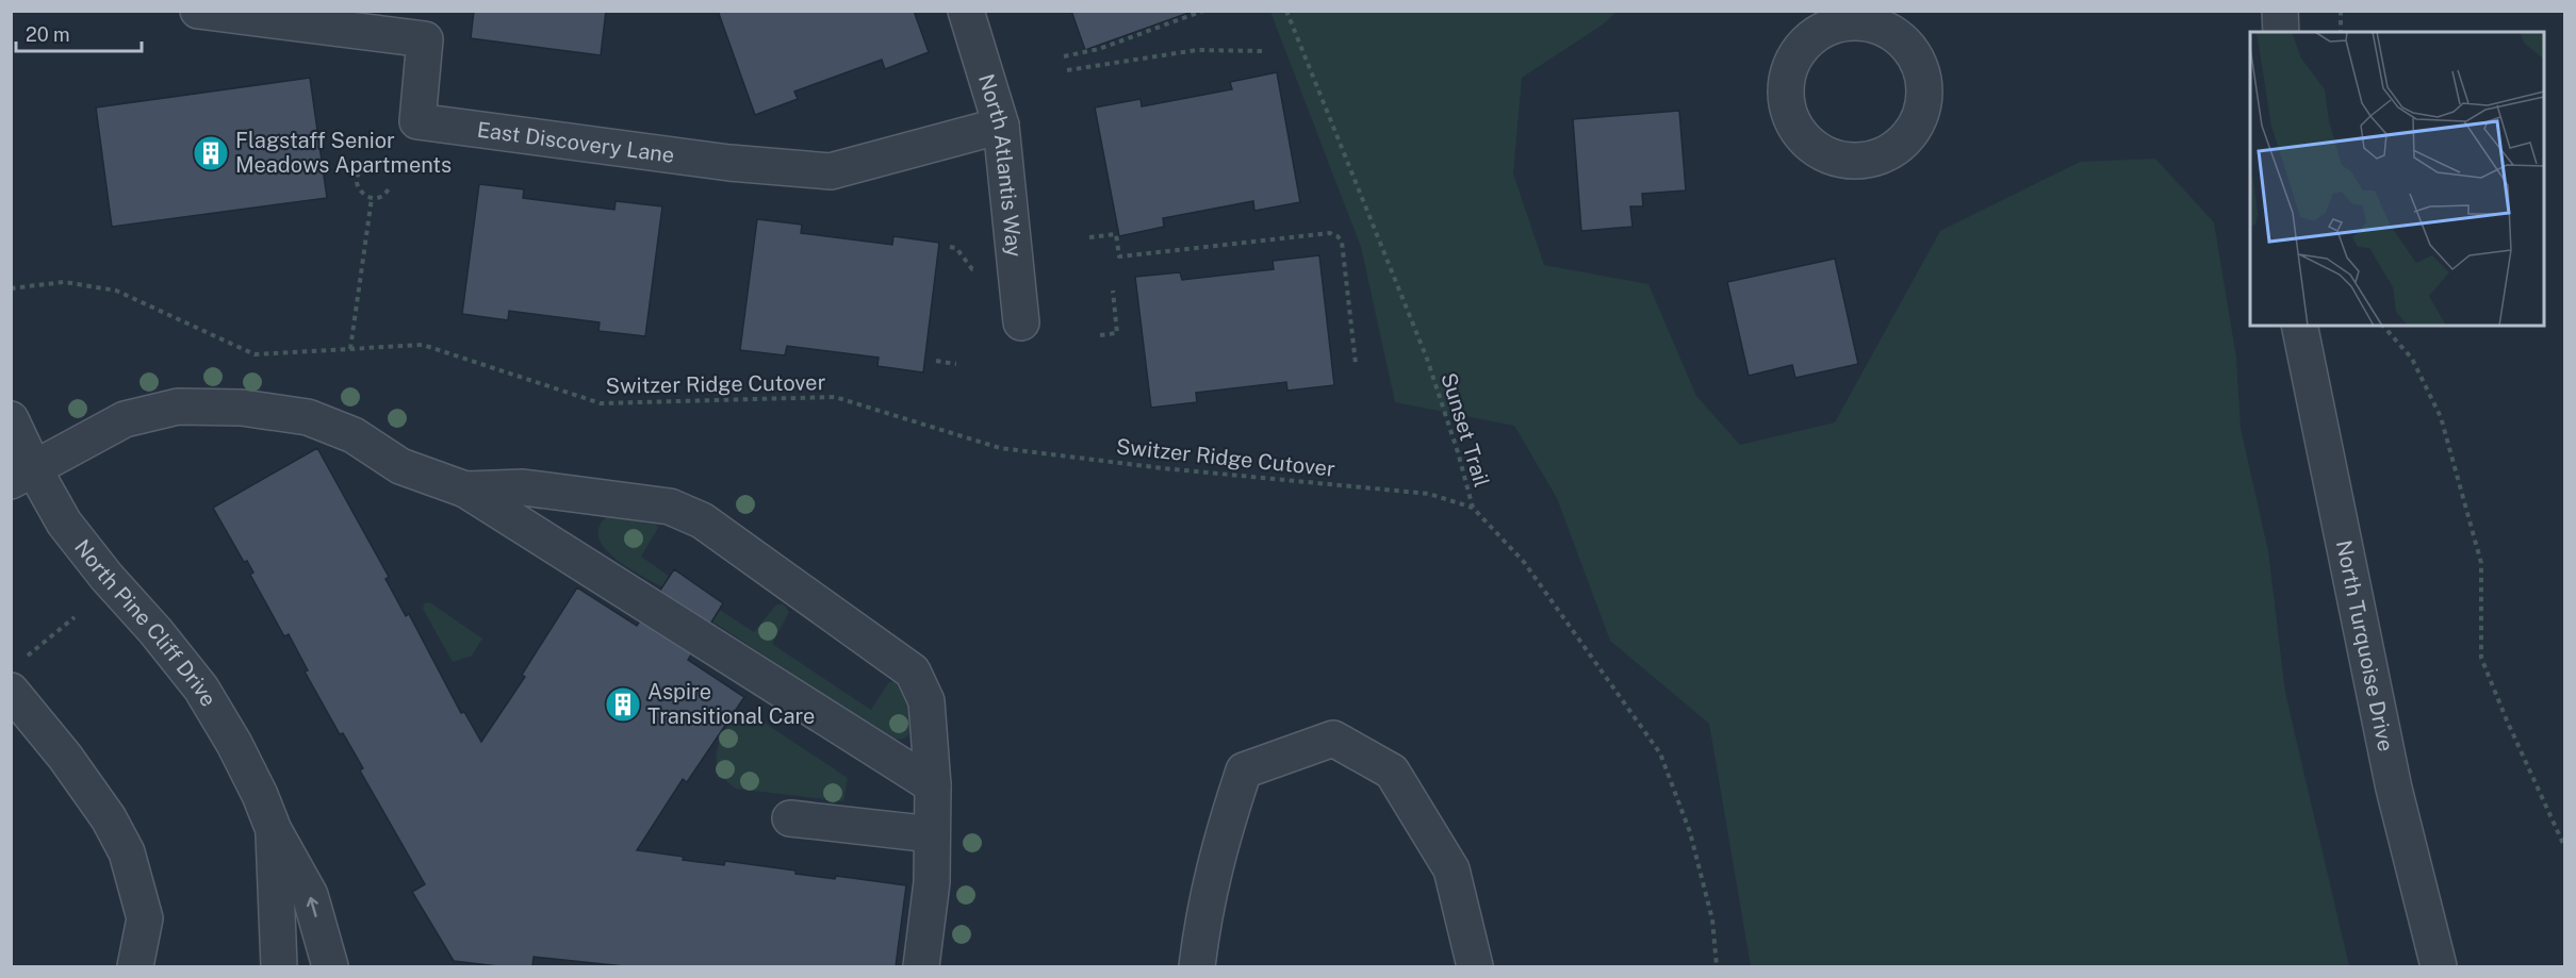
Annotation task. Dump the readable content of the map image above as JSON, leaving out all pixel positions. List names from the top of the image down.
{
  "streets": {
    "street": [
      "East Discovery Lane",
      "North Atlantis Way",
      "North Pine Cliff Drive",
      "North Turquoise Drive"
    ],
    "path": ["Switzer Ridge Cutover", "Sunset Trail"]
  },
  "crossings": [
    ["East Discovery Lane", "North Atlantis Way"],
    ["Switzer Ridge Cutover", "Sunset Trail"]
  ],
  "places": {
    "building": ["Flagstaff Senior Meadows Apartments", "Aspire Transitional Care"]
  },
  "scale_bar": "20 m"
}
